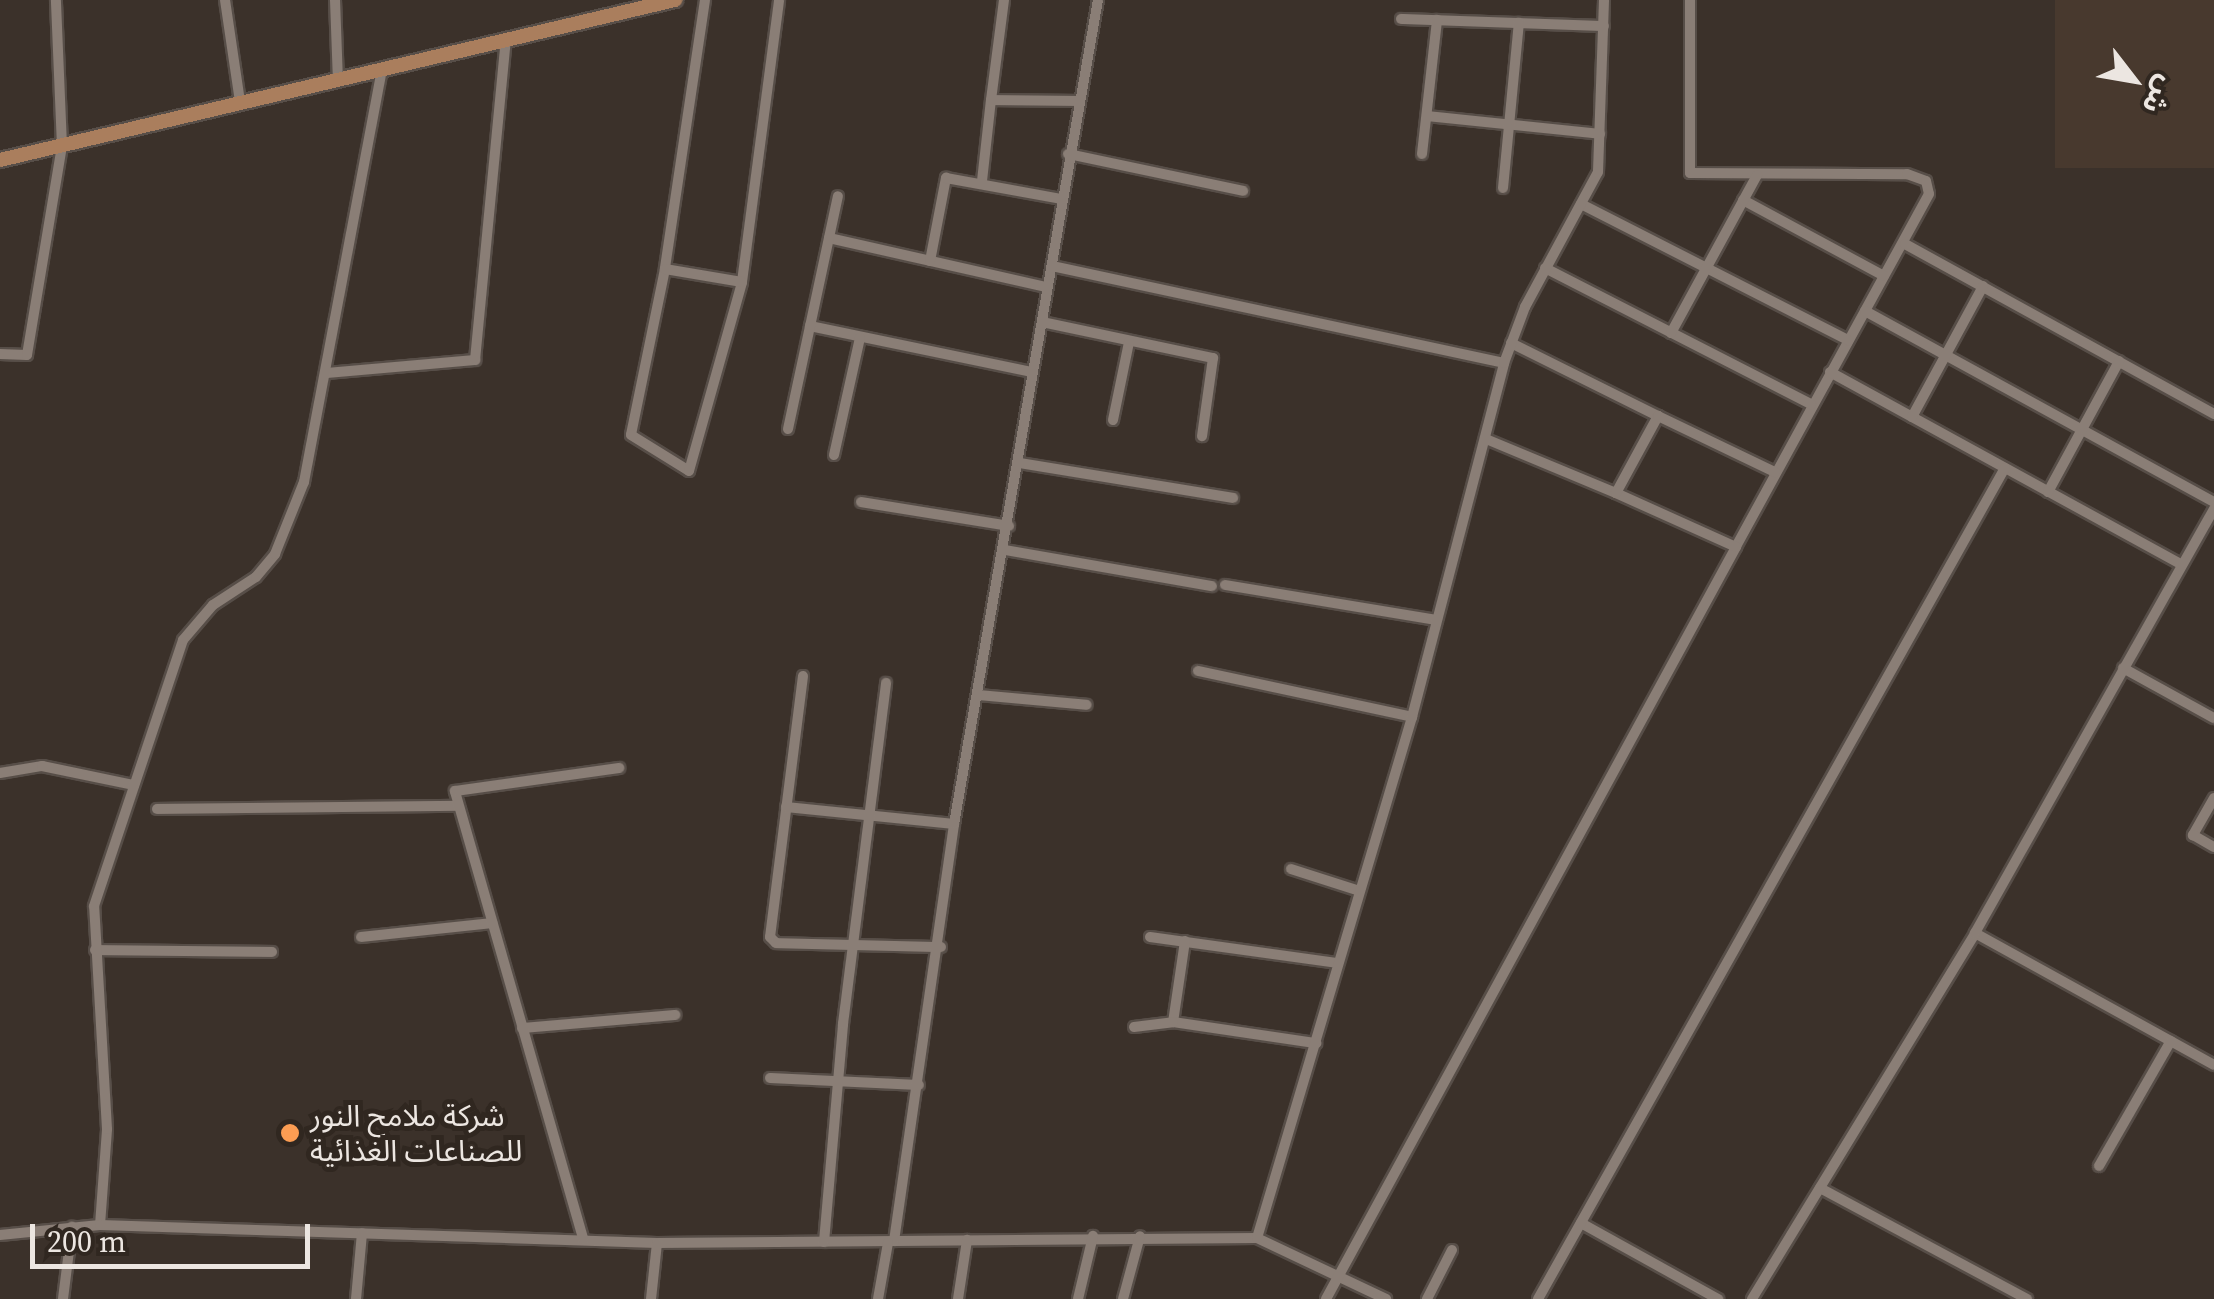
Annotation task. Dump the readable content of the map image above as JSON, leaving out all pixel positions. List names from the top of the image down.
{
  "places": ["شركة ملامح النور للصناعات الغذائية"],
  "scale_bar": "200 m",
  "north": "bottom right"
}
